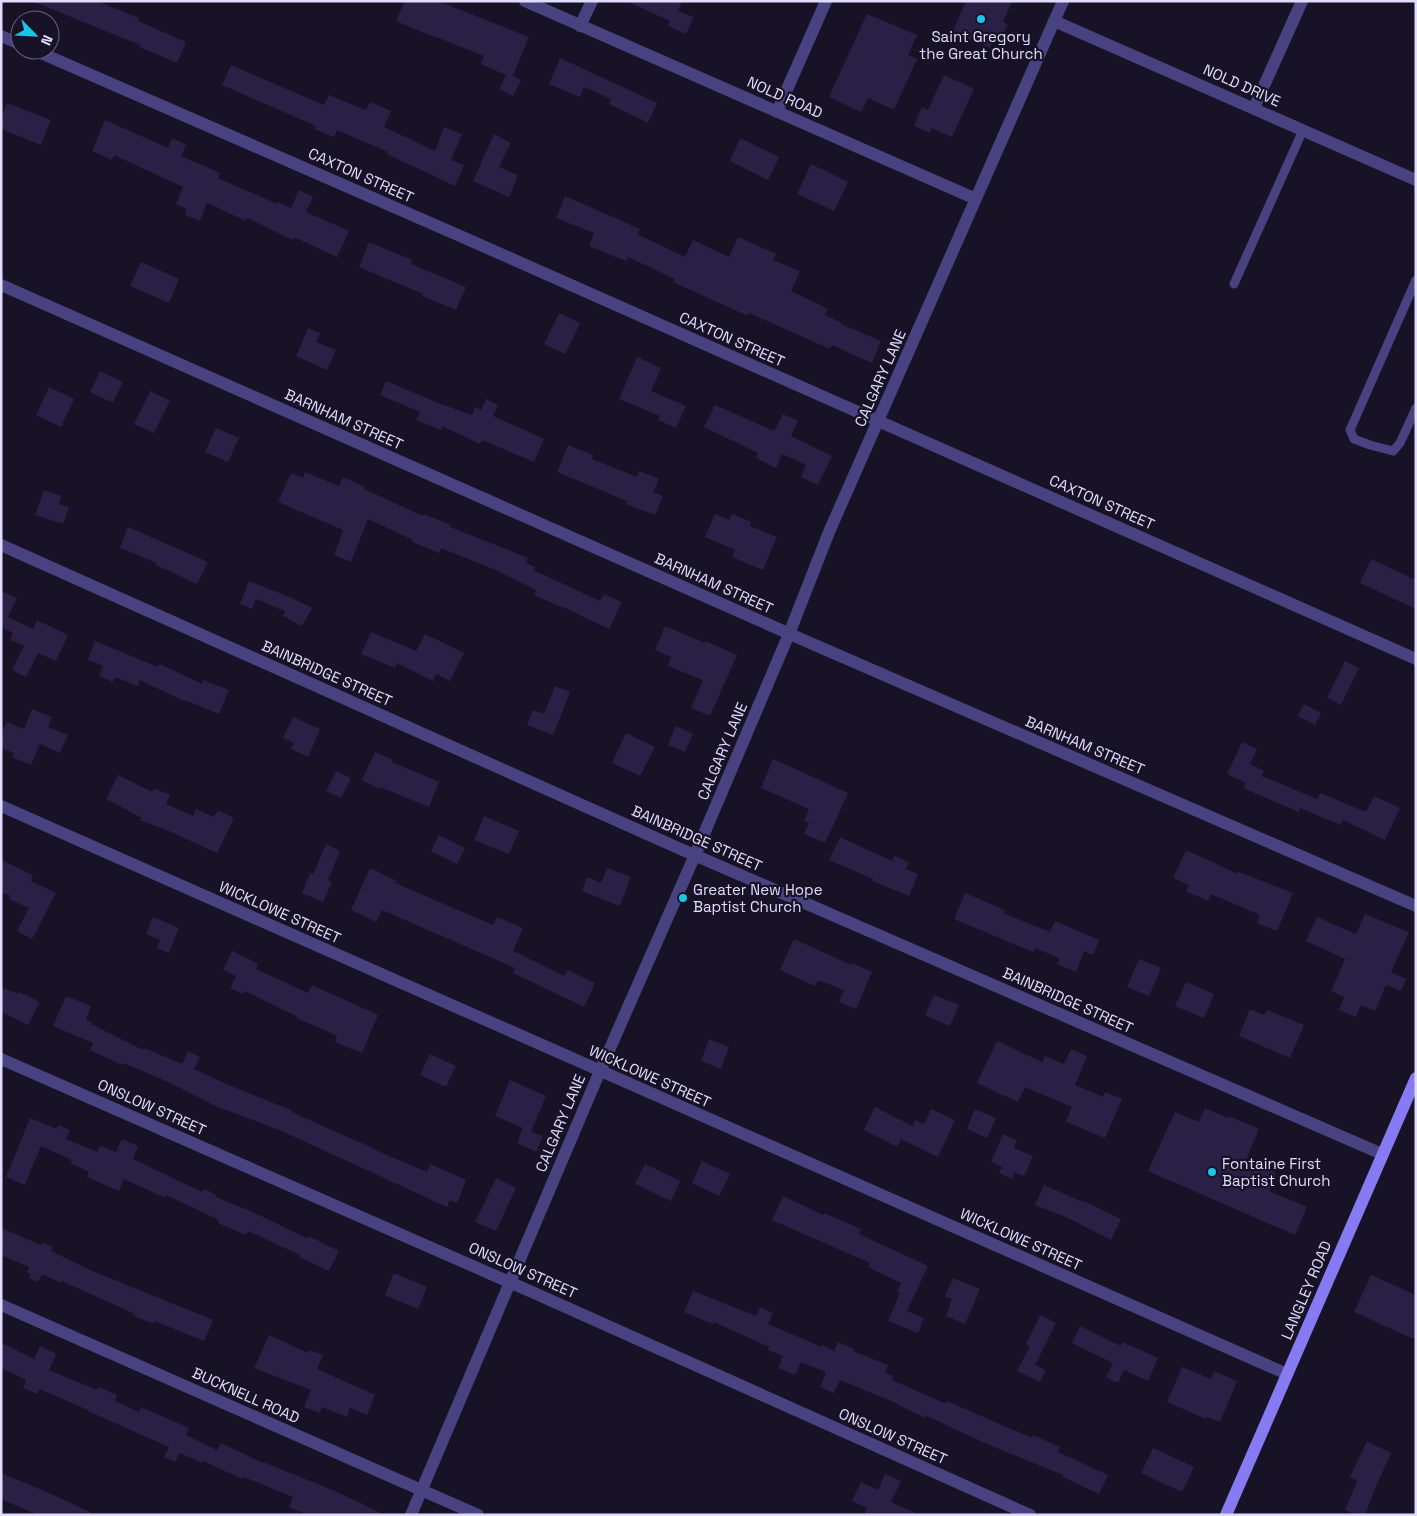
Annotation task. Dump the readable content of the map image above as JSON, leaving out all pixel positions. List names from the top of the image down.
{
  "streets": {
    "street": [
      "NOLD DRIVE",
      "NOLD ROAD",
      "CAXTON STREET",
      "CALGARY LANE",
      "BARNHAM STREET",
      "BAINBRIDGE STREET",
      "WICKLOWE STREET",
      "ONSLOW STREET",
      "LANGLEY ROAD",
      "BUCKNELL ROAD"
    ]
  },
  "crossings": [
    ["NOLD DRIVE", "CALGARY LANE"],
    ["NOLD ROAD", "CALGARY LANE"],
    ["CAXTON STREET", "CALGARY LANE"],
    ["CALGARY LANE", "BARNHAM STREET"],
    ["CALGARY LANE", "BAINBRIDGE STREET"],
    ["CALGARY LANE", "WICKLOWE STREET"],
    ["CALGARY LANE", "ONSLOW STREET"],
    ["CALGARY LANE", "BUCKNELL ROAD"],
    ["BAINBRIDGE STREET", "LANGLEY ROAD"],
    ["WICKLOWE STREET", "LANGLEY ROAD"]
  ],
  "places": ["Saint Gregory the Great Church", "Greater New Hope Baptist Church", "Fontaine First Baptist Church"],
  "north": "bottom right"
}
